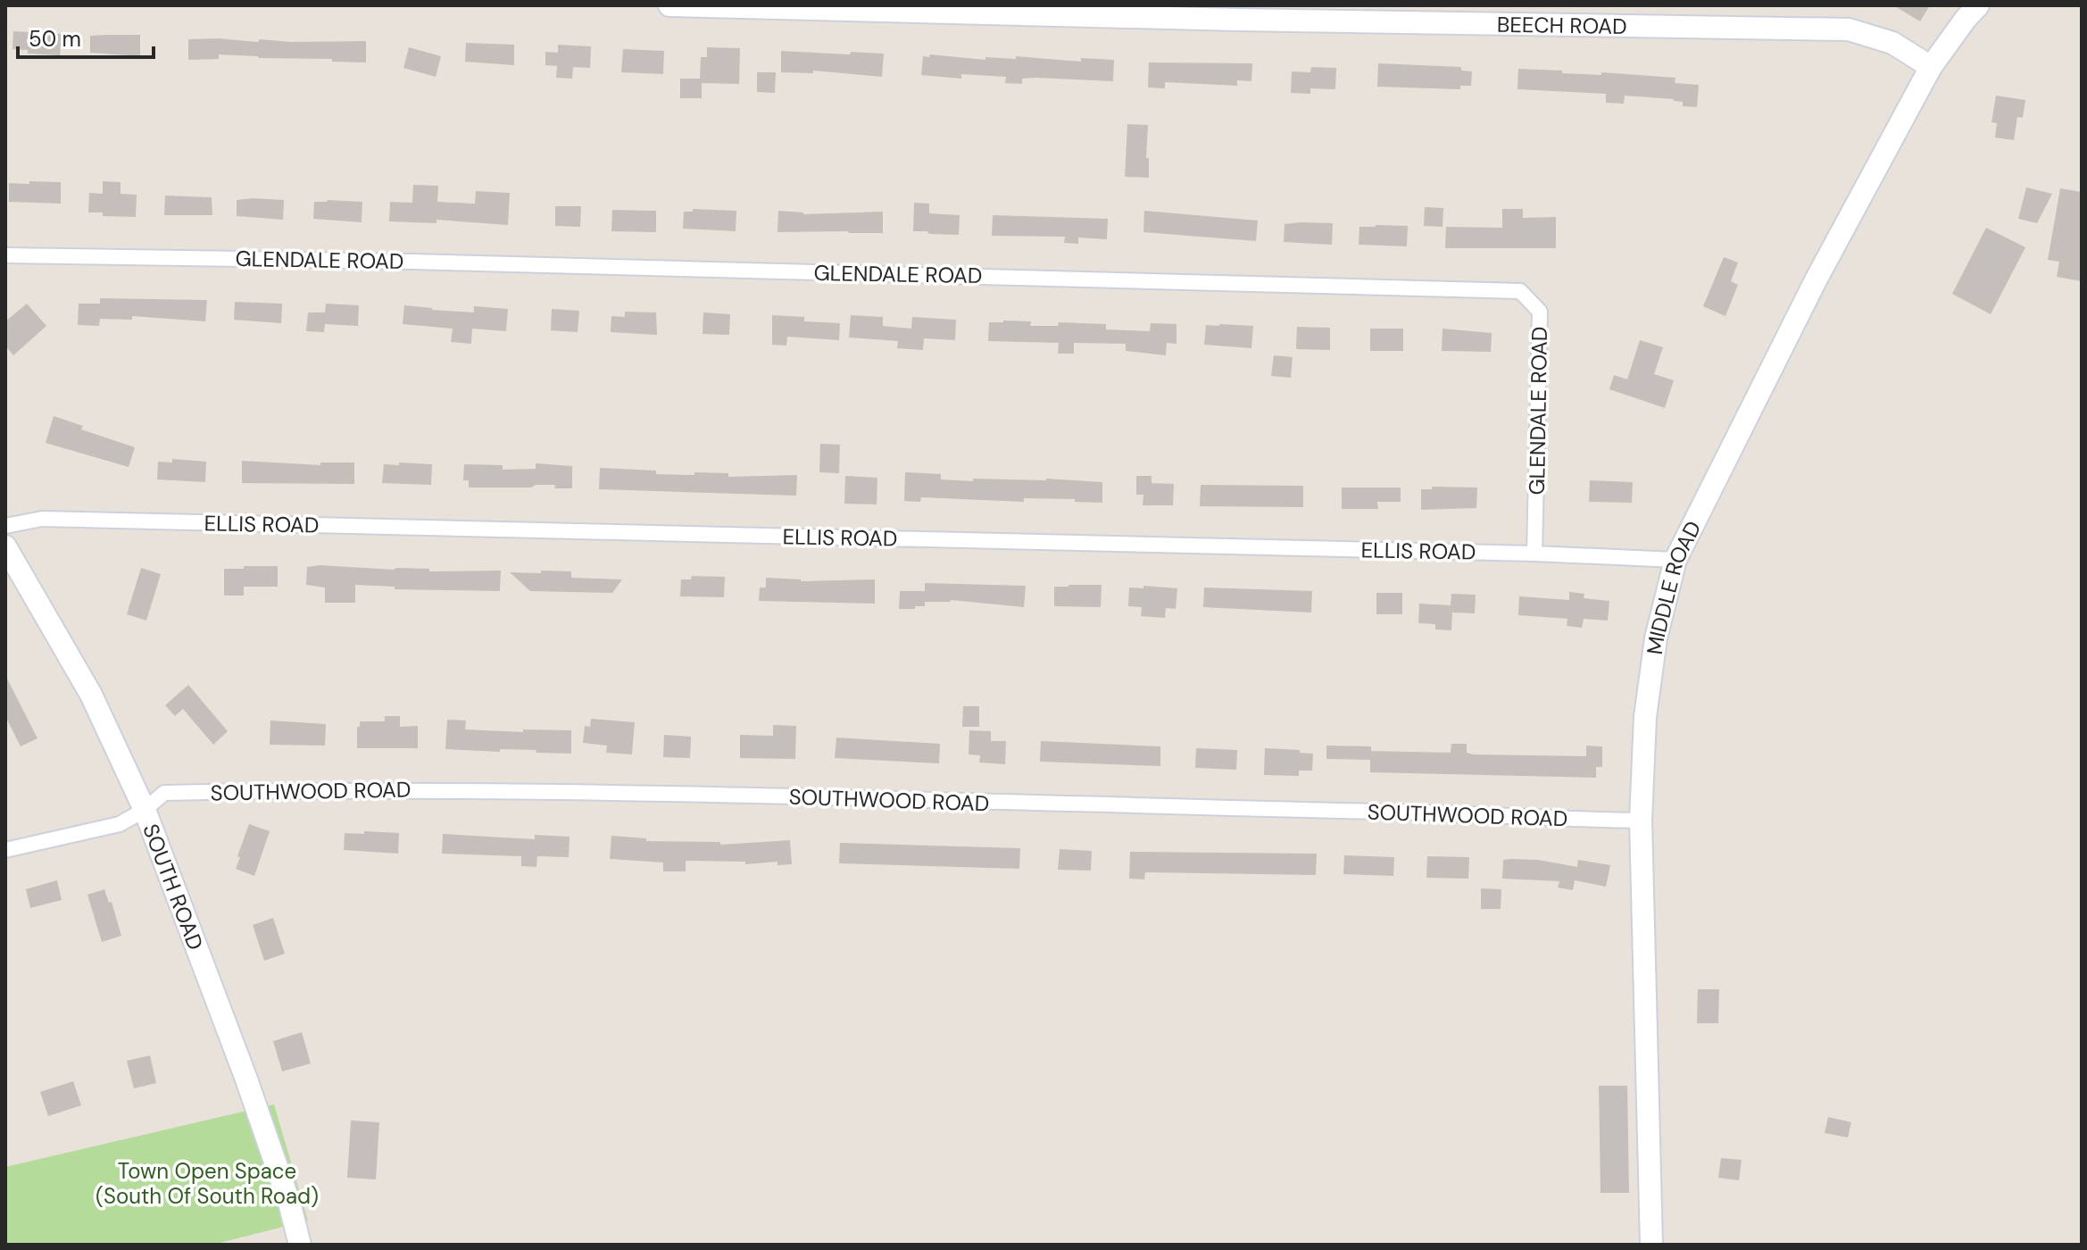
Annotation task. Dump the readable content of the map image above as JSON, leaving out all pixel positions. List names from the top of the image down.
{
  "streets": {
    "street": [
      "BEECH ROAD",
      "GLENDALE ROAD",
      "ELLIS ROAD",
      "MIDDLE ROAD",
      "SOUTHWOOD ROAD",
      "SOUTH ROAD"
    ]
  },
  "crossings": [
    ["BEECH ROAD", "MIDDLE ROAD"],
    ["GLENDALE ROAD", "ELLIS ROAD"],
    ["ELLIS ROAD", "MIDDLE ROAD"],
    ["MIDDLE ROAD", "SOUTHWOOD ROAD"],
    ["SOUTHWOOD ROAD", "SOUTH ROAD"]
  ],
  "parks": ["Town Open Space (South Of South Road)"],
  "scale_bar": "50 m"
}
